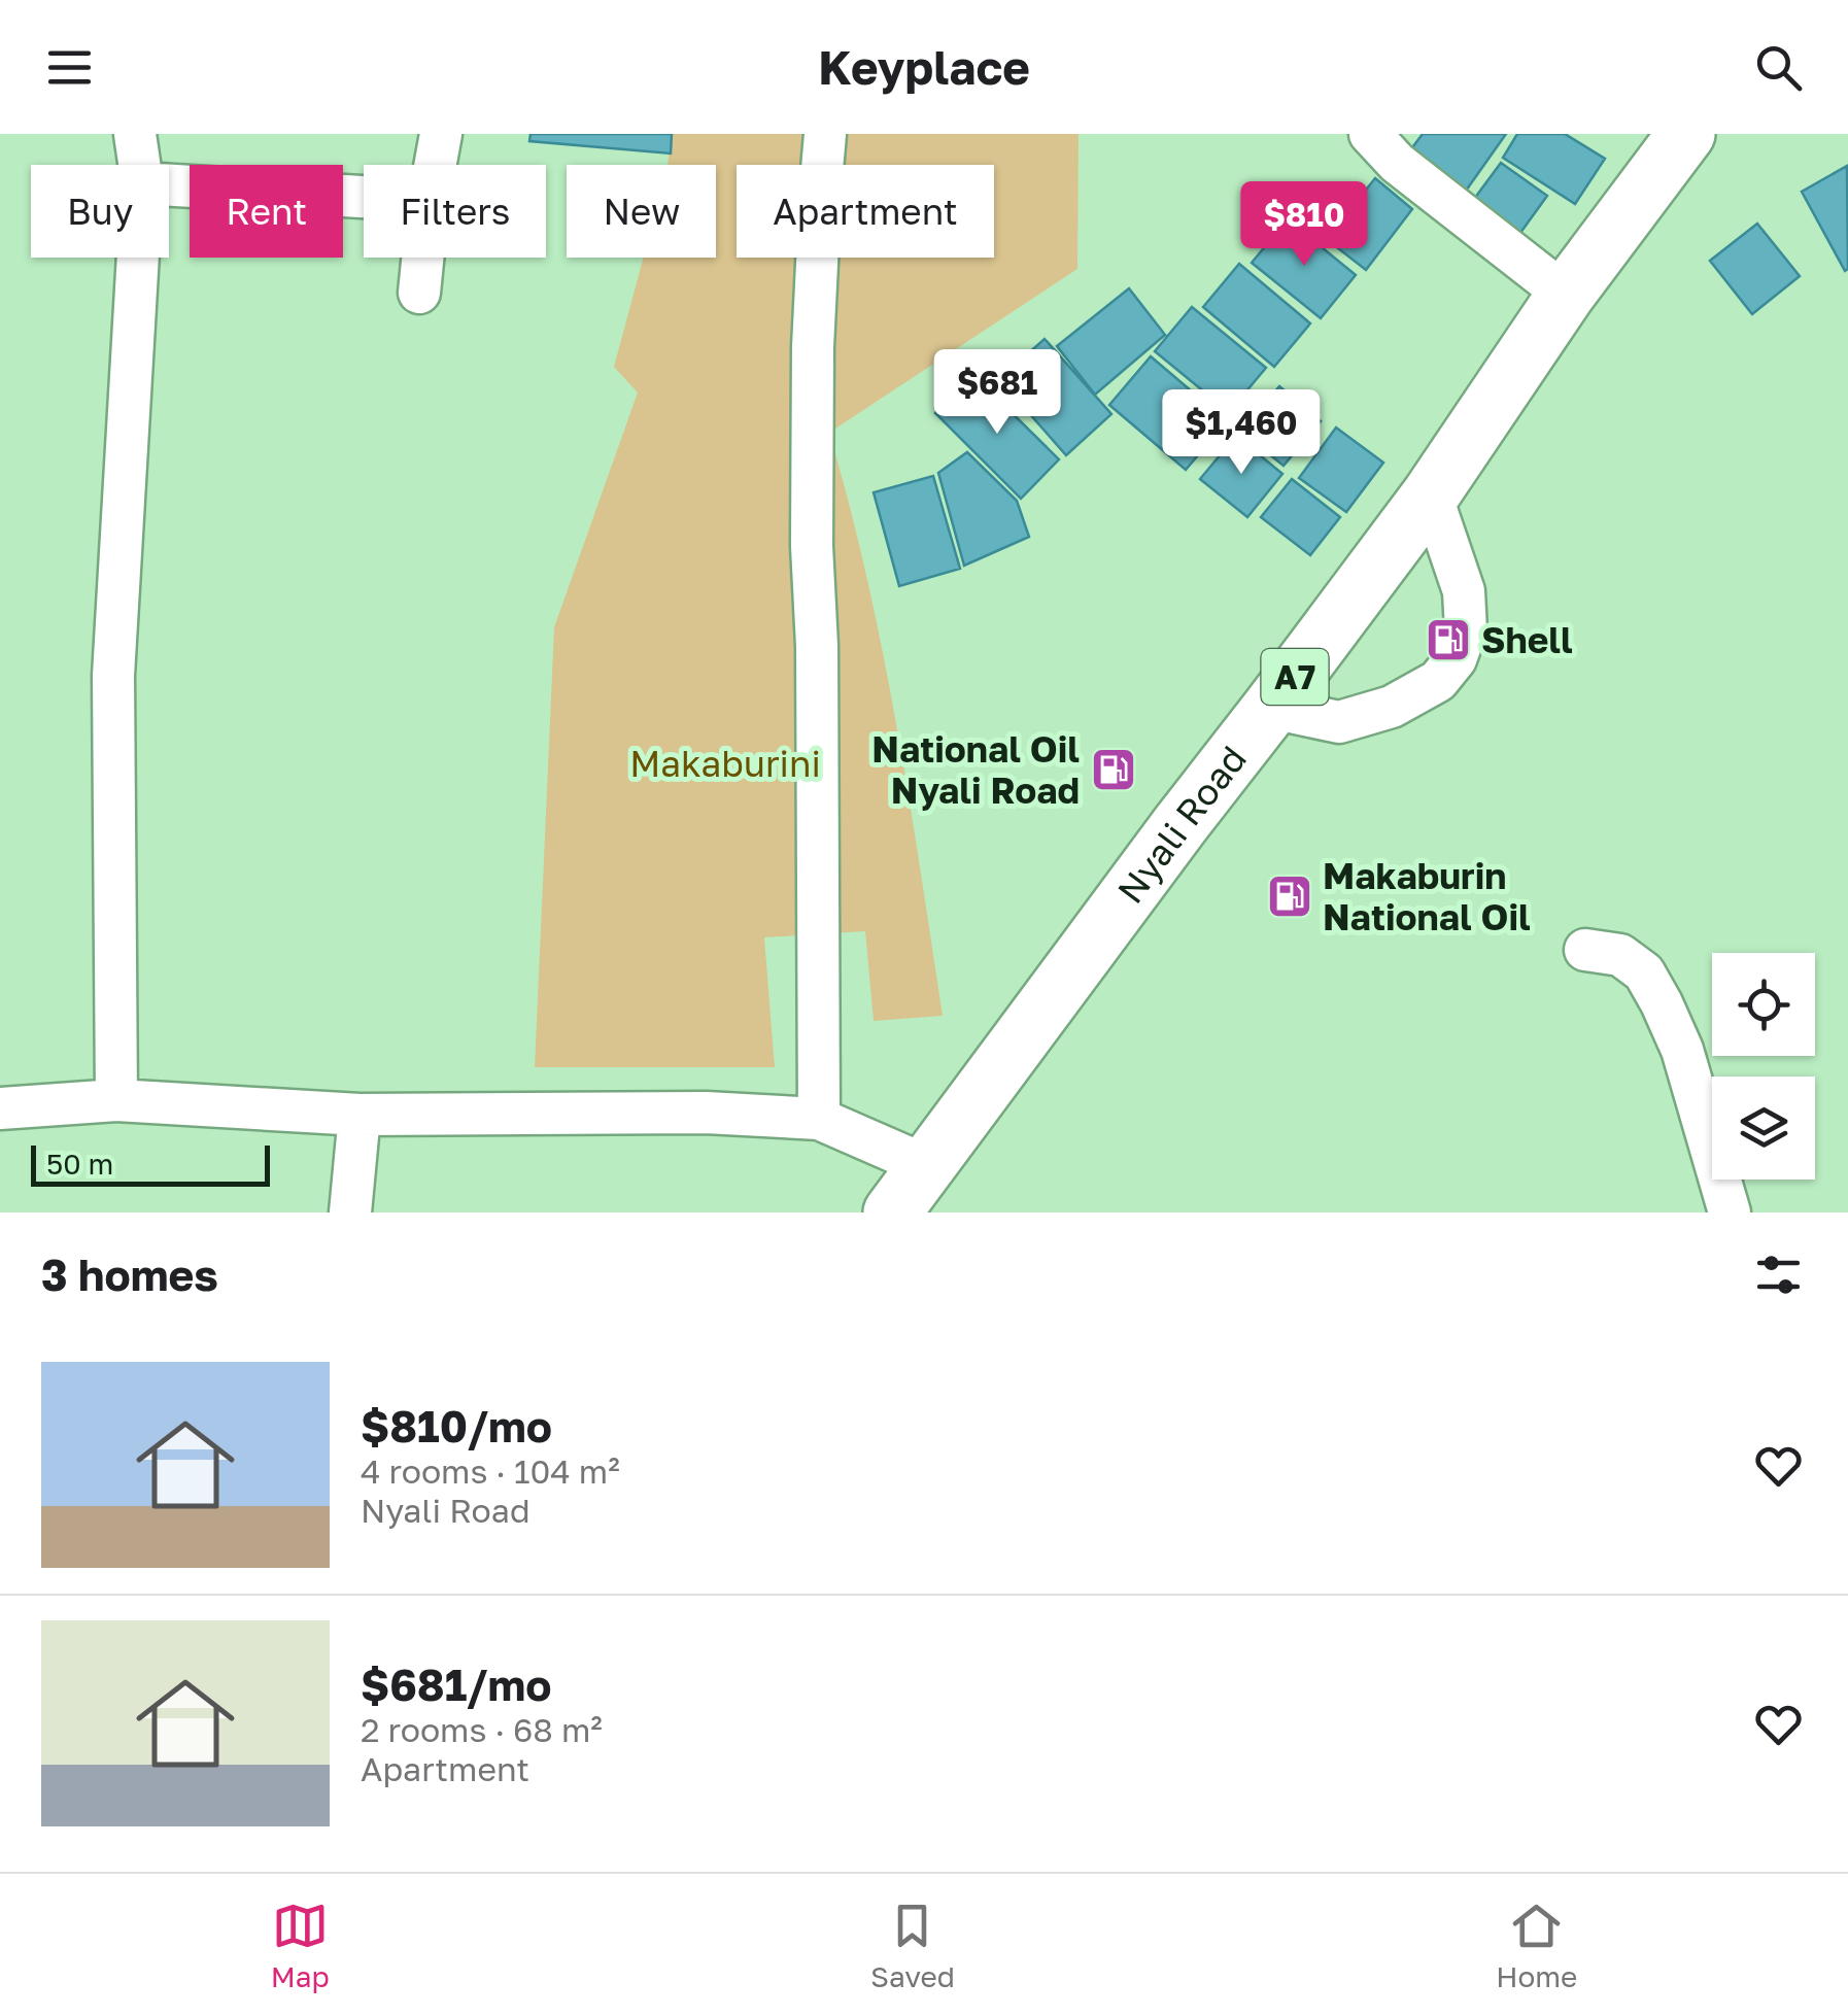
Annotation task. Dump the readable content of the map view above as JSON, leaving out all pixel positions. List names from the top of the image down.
{
  "streets": {
    "highway": ["A7", "Nyali Road"]
  },
  "parks": ["Makaburini"],
  "places": {
    "fuel station": ["Shell", "National Oil Nyali Road", "Makaburin National Oil"]
  },
  "scale_bar": "50 m",
  "page": {
    "header": "Keyplace",
    "chip": [
      "Buy",
      "Rent",
      "Filters",
      "New",
      "Apartment"
    ],
    "price": ["$810", "$681", "$1,460"],
    "scale": "50 m",
    "heading": "3 homes",
    "list": [
      {
        "name": "$810/mo",
        "note": "4 rooms · 104 m² · Nyali Road"
      },
      {
        "name": "$681/mo",
        "note": "2 rooms · 68 m² · Apartment"
      }
    ],
    "tabs": ["Map", "Saved", "Home"]
  }
}
